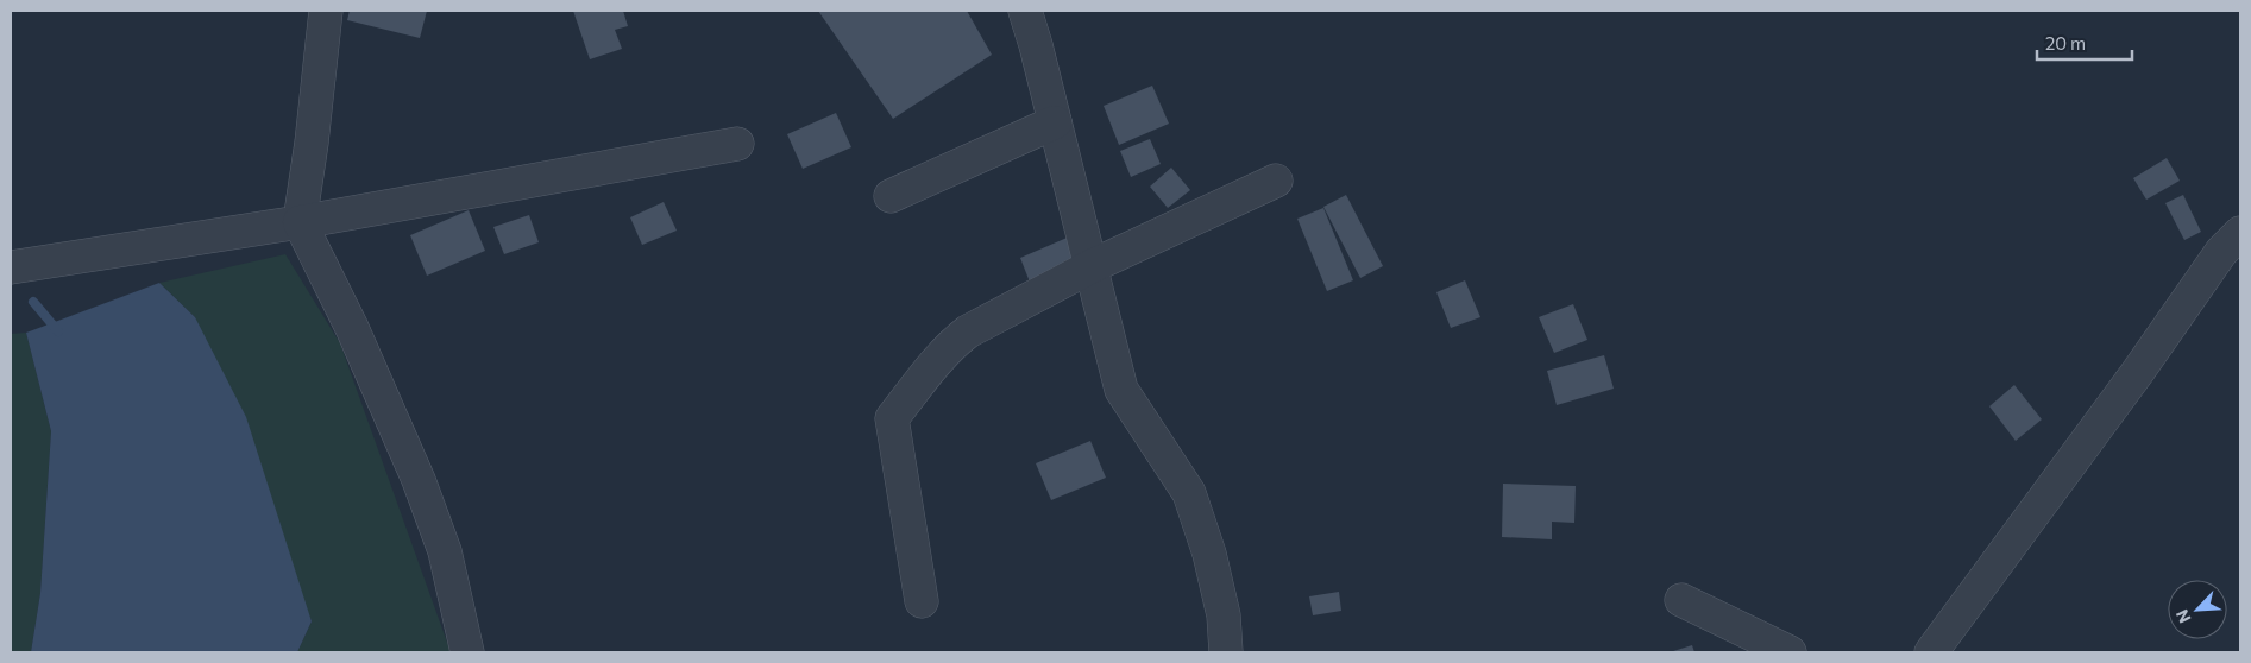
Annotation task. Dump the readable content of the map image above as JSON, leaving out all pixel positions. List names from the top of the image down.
{
  "scale_bar": "20 m",
  "north": "bottom left"
}
